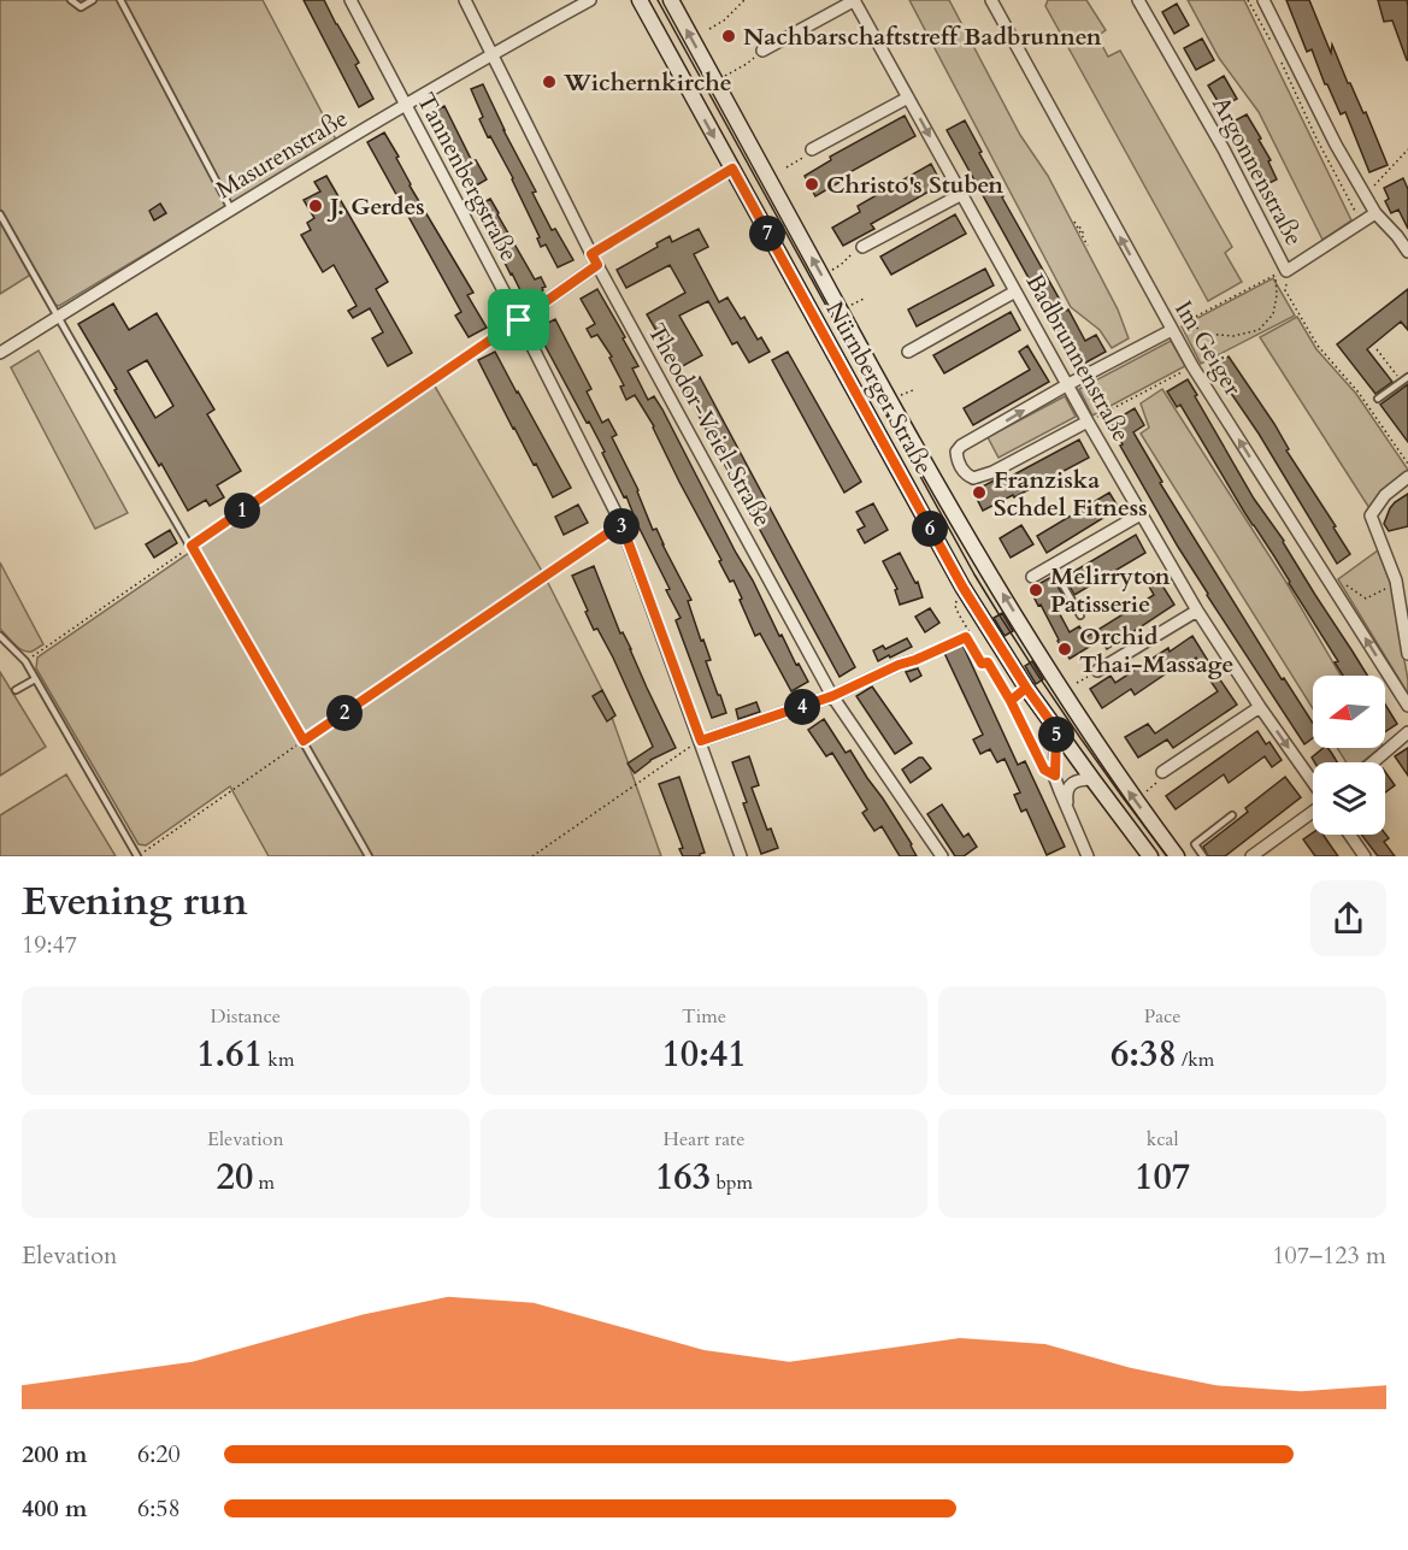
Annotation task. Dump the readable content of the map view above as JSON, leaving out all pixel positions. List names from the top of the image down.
{
  "streets": {
    "main road": ["Nürnberger Straße"],
    "street": [
      "Masurenstraße",
      "Argonnenstraße",
      "Tannenbergstraße",
      "Im Geiger",
      "Badbrunnenstraße",
      "Theodor-Veiel-Straße"
    ]
  },
  "crossings": [
    ["Masurenstraße", "Tannenbergstraße"],
    ["Masurenstraße", "Theodor-Veiel-Straße"]
  ],
  "one_way": ["Im Geiger"],
  "places": [
    "Nachbarschaftstreff Badbrunnen",
    "Wichernkirche",
    "Christo's Stuben",
    "J. Gerdes",
    "Franziska Schdel Fitness",
    "Melirryton Patisserie",
    "Orchid Thai-Massage"
  ],
  "north": "left",
  "page": {
    "pins": [
      "7",
      "1",
      "3",
      "6",
      "4",
      "2",
      "5"
    ],
    "heading": ["Evening run", "19:47"],
    "stats": [
      ["Distance", "1.61 km"],
      ["Time", "10:41"],
      ["Pace", "6:38 /km"],
      ["Elevation", "20 m"],
      ["Heart rate", "163 bpm"],
      ["kcal", "107"]
    ],
    "chart": ["Elevation", "107–123 m"],
    "list": [
      {
        "name": "200 m",
        "note": "6:20"
      },
      {
        "name": "400 m",
        "note": "6:58"
      }
    ]
  }
}
